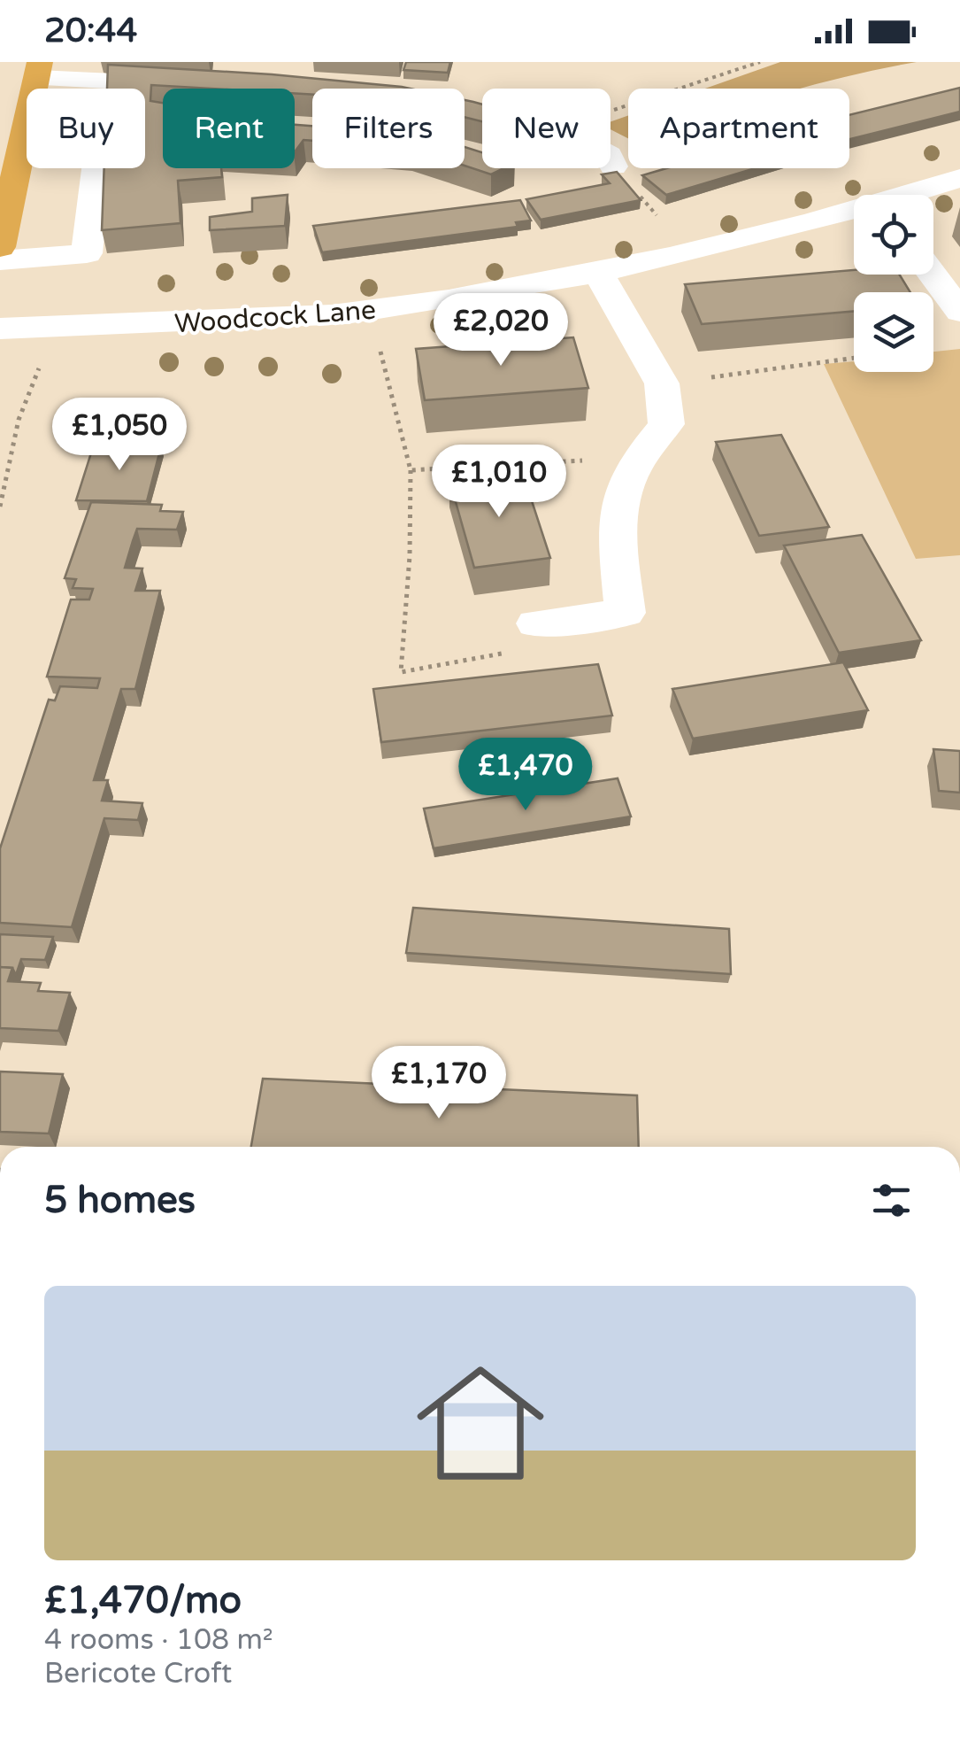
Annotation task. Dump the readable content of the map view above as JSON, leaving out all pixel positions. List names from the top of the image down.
{
  "streets": {
    "street": ["Woodcock Lane"]
  },
  "page": {
    "status": "20:44",
    "chip": [
      "Buy",
      "Rent",
      "Filters",
      "New",
      "Apartment"
    ],
    "price": [
      "£2,020",
      "£1,050",
      "£1,010",
      "£1,470",
      "£1,170"
    ],
    "heading": "5 homes",
    "list": [
      {
        "name": "£1,470/mo",
        "note": "4 rooms · 108 m² · Bericote Croft"
      }
    ]
  }
}
